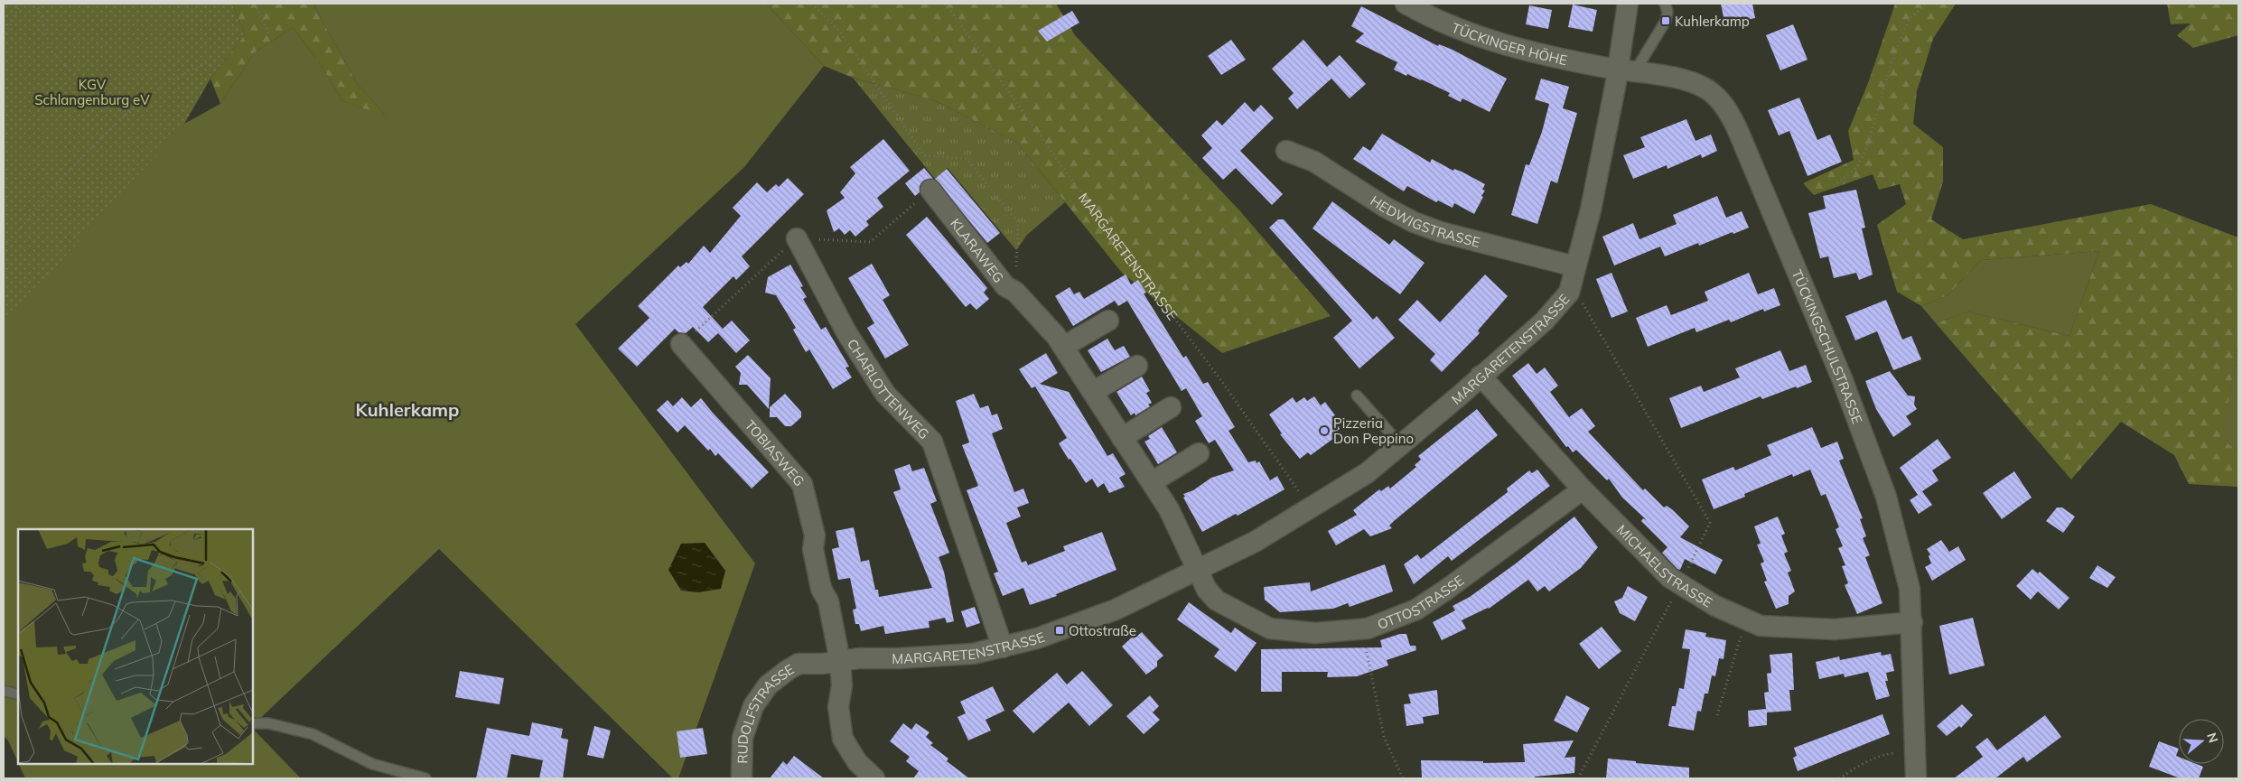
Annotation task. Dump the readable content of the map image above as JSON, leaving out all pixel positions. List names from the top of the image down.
{
  "streets": {
    "street": [
      "TÜCKINGER HÖHE",
      "HEDWIGSTRASSE",
      "KLARAWEG",
      "MARGARETENSTRASSE",
      "TÜCKINGSCHULSTRASSE",
      "CHARLOTTENWEG",
      "TOBIASWEG",
      "MICHAELSTRASSE",
      "OTTOSTRASSE",
      "RUDOLFSTRASSE"
    ]
  },
  "crossings": [
    ["TÜCKINGER HÖHE", "MARGARETENSTRASSE"],
    ["TÜCKINGER HÖHE", "TÜCKINGSCHULSTRASSE"],
    ["HEDWIGSTRASSE", "MARGARETENSTRASSE"],
    ["KLARAWEG", "MARGARETENSTRASSE"],
    ["KLARAWEG", "OTTOSTRASSE"],
    ["MARGARETENSTRASSE", "TÜCKINGSCHULSTRASSE"],
    ["MARGARETENSTRASSE", "CHARLOTTENWEG"],
    ["MARGARETENSTRASSE", "TOBIASWEG"],
    ["MARGARETENSTRASSE", "MICHAELSTRASSE"],
    ["MARGARETENSTRASSE", "OTTOSTRASSE"],
    ["MARGARETENSTRASSE", "RUDOLFSTRASSE"],
    ["TÜCKINGSCHULSTRASSE", "MICHAELSTRASSE"],
    ["TOBIASWEG", "RUDOLFSTRASSE"],
    ["MICHAELSTRASSE", "OTTOSTRASSE"]
  ],
  "districts": ["Kuhlerkamp"],
  "parks": ["KGV Schlangenburg eV"],
  "places": {
    "transit": ["Kuhlerkamp", "Ottostraße"],
    "other": ["Pizzeria Don Peppino"]
  },
  "north": "right"
}
